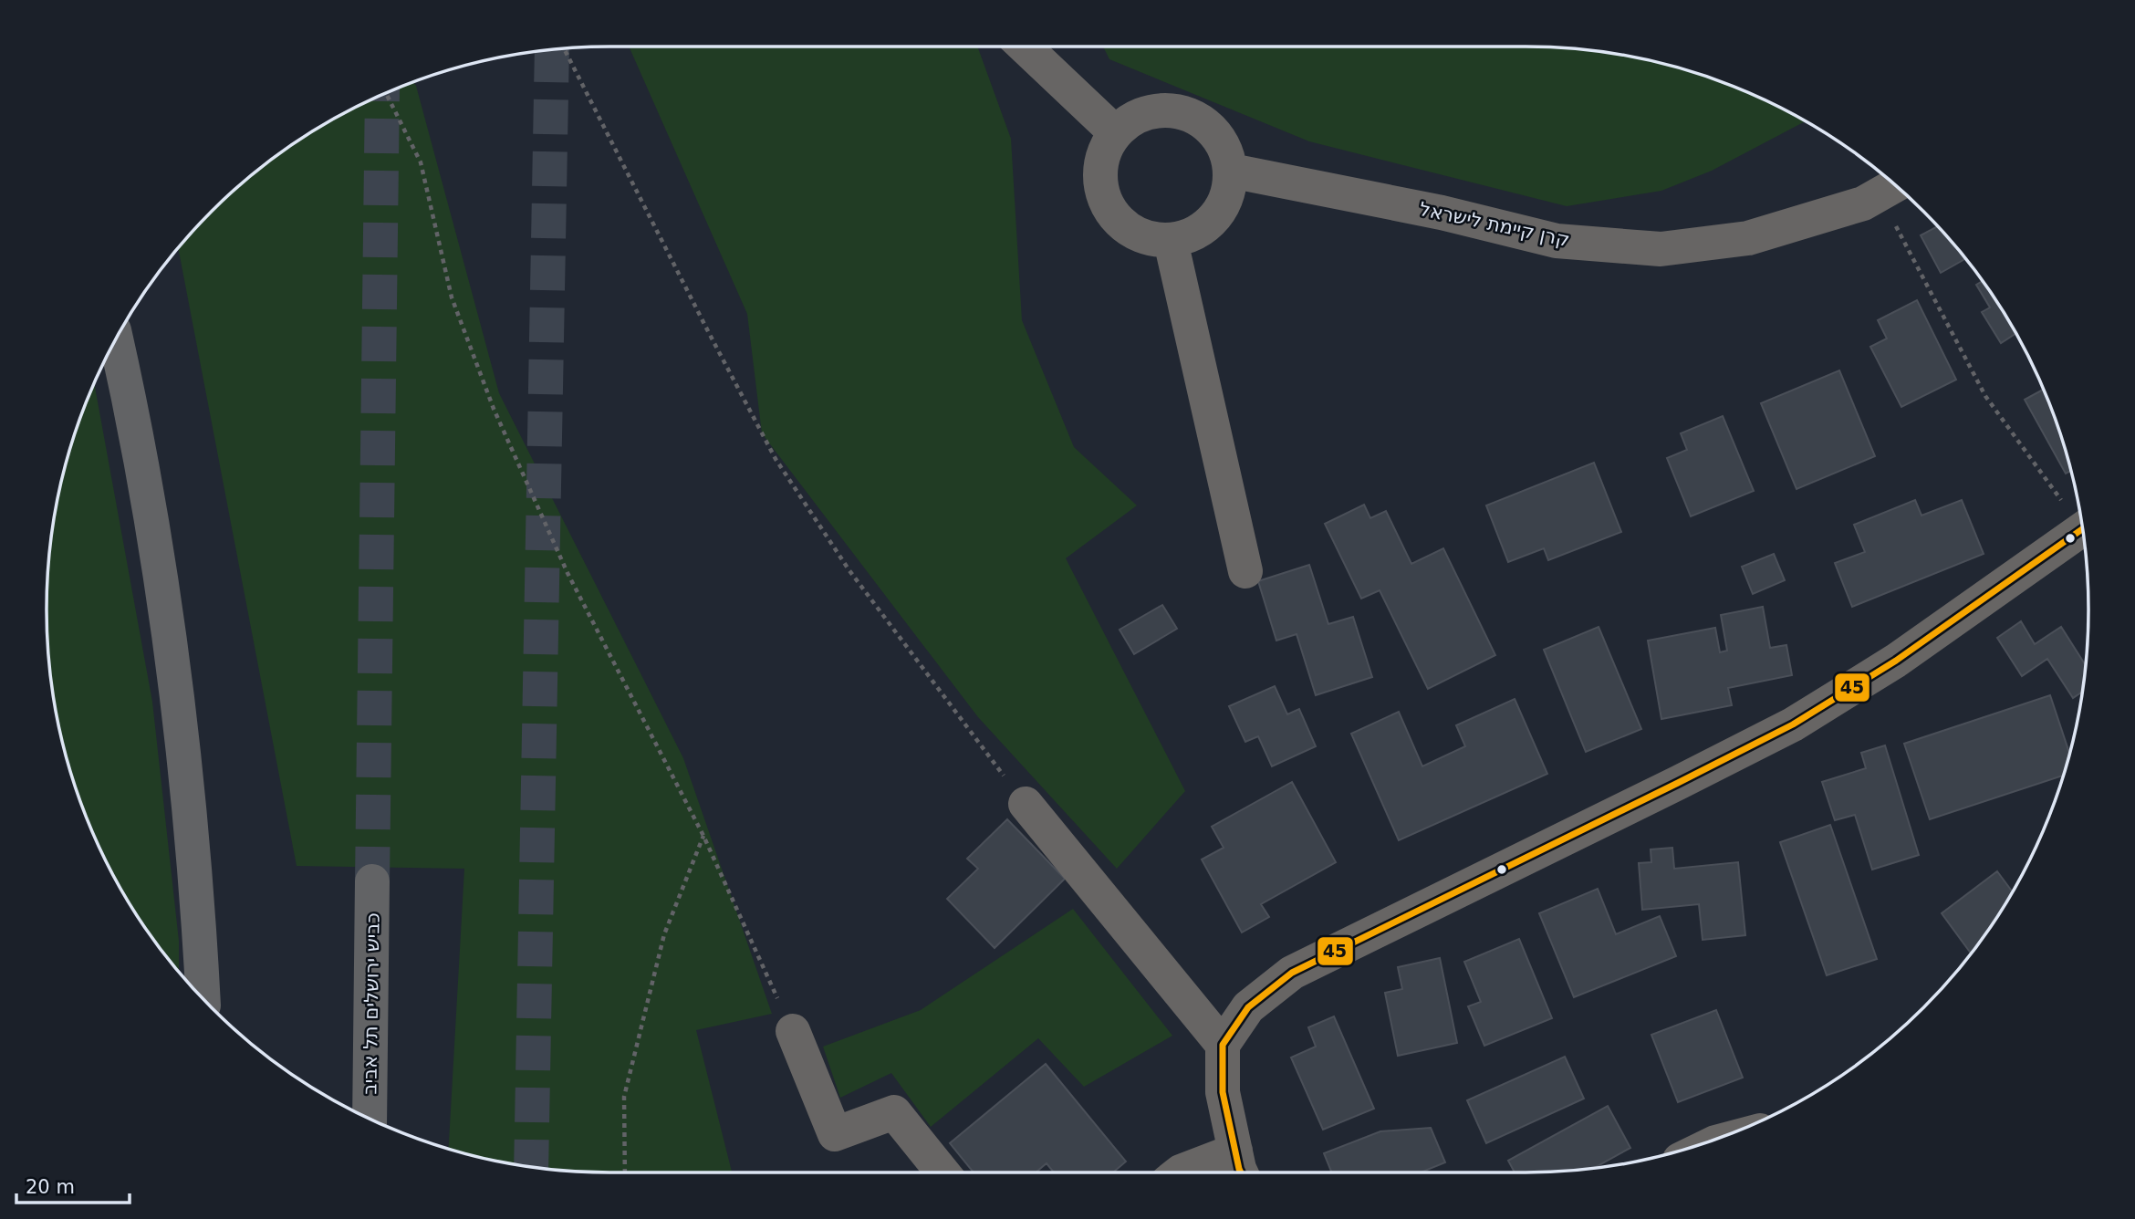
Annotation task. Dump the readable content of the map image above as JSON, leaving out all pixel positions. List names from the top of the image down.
{
  "streets": {
    "highway": ["כביש ירושלים תל אביב"],
    "street": ["קרן קיימת לישראל"]
  },
  "lines": ["transit line 45"],
  "scale_bar": "20 m"
}
